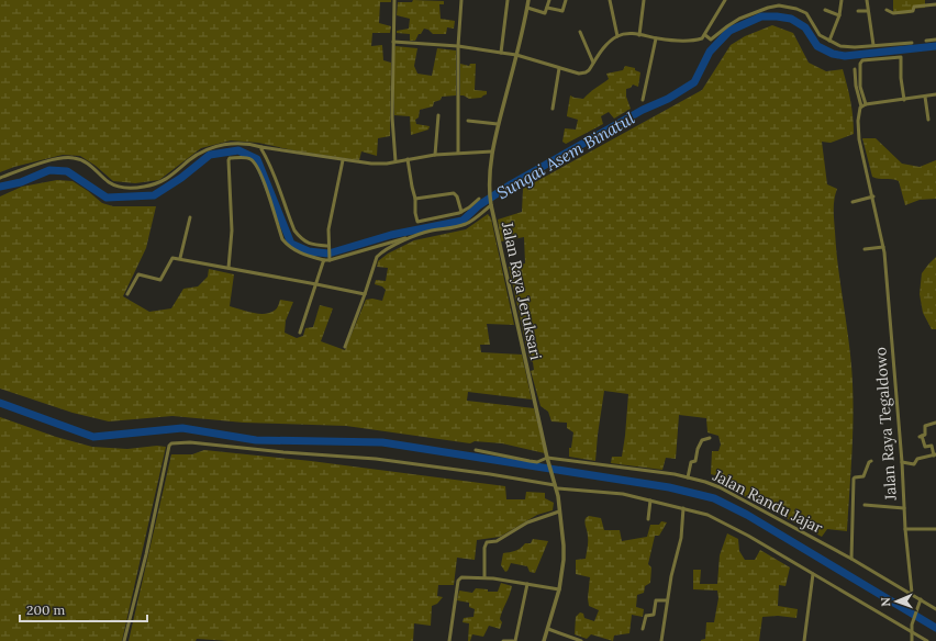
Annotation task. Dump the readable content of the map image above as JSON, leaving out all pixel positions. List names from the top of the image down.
{
  "streets": {
    "street": ["Jalan Raya Jeruksari", "Jalan Raya Tegaldowo", "Jalan Randu Jajar"]
  },
  "crossings": [
    ["Jalan Raya Jeruksari", "Jalan Randu Jajar"],
    ["Jalan Raya Tegaldowo", "Jalan Randu Jajar"]
  ],
  "water": ["Sungai Asem Binatul"],
  "scale_bar": "200 m",
  "north": "left"
}
